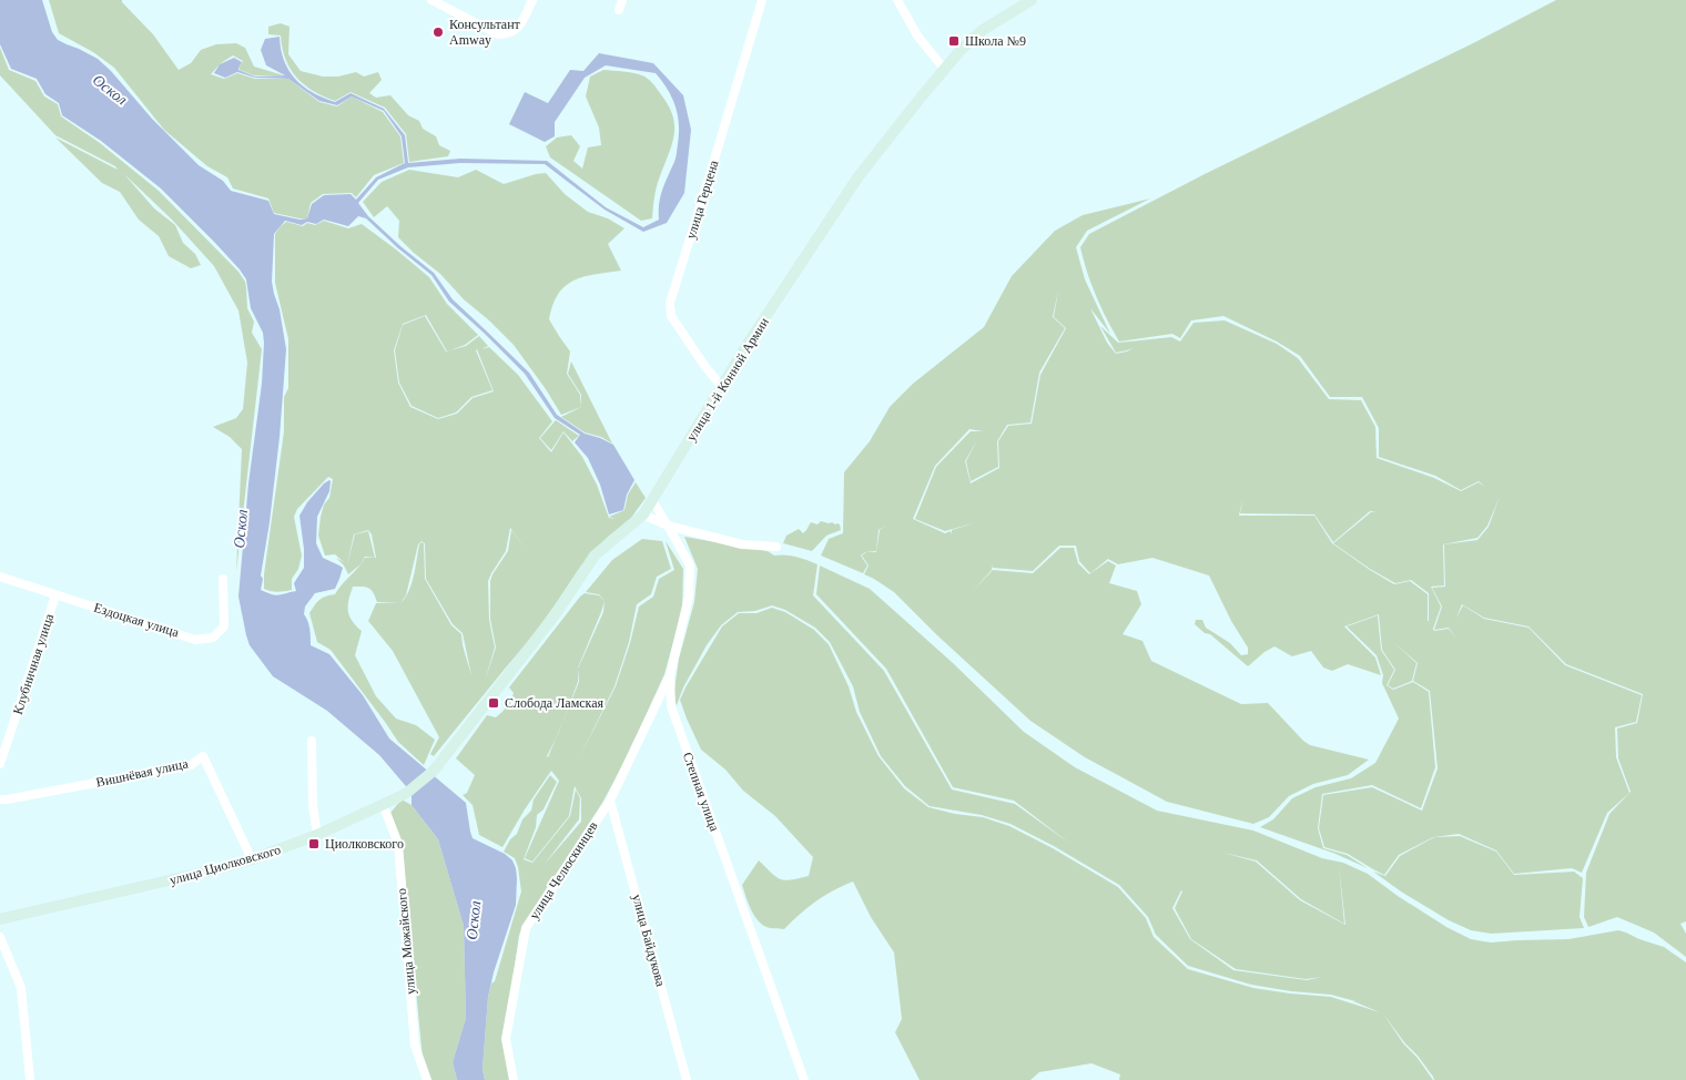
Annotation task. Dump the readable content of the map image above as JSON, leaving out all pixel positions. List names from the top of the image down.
{
  "streets": {
    "main road": ["улица 1-й Конной Армии", "улица Циолковского"],
    "street": [
      "улица Герцена",
      "Ездоцкая улица",
      "Клубничная улица",
      "Вишнёвая улица",
      "Степная улица",
      "улица Челюскинцев",
      "улица Байдукова",
      "улица Можайского"
    ]
  },
  "crossings": [
    ["улица Герцена", "улица 1-й Конной Армии"],
    ["улица 1-й Конной Армии", "Степная улица"],
    ["улица 1-й Конной Армии", "улица Циолковского"],
    ["Ездоцкая улица", "Клубничная улица"],
    ["Вишнёвая улица", "улица Циолковского"],
    ["Степная улица", "улица Челюскинцев"],
    ["улица Циолковского", "улица Можайского"],
    ["улица Челюскинцев", "улица Байдукова"]
  ],
  "water": ["Оскол"],
  "places": {
    "other": ["Консультант Amway"],
    "transit": ["Школа №9", "Слобода Ламская", "Циолковского"]
  }
}
